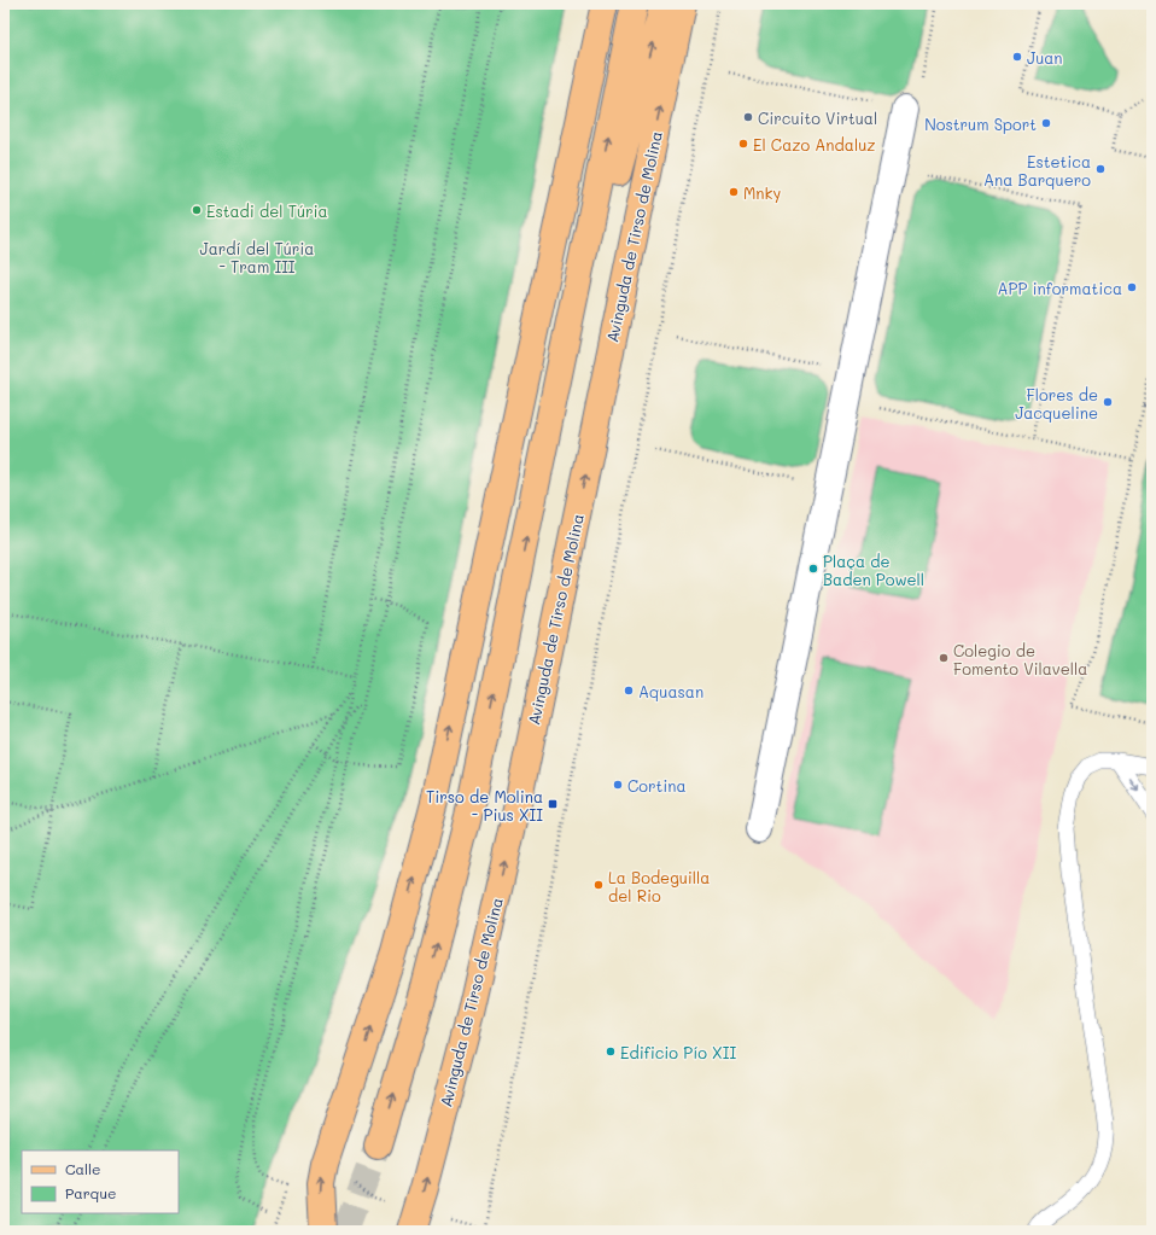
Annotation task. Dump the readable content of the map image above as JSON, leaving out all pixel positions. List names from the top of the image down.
{
  "streets": {
    "main road": ["Avinguda de Tirso de Molina"]
  },
  "parks": ["Jardí del Túria - Tram III"],
  "places": {
    "other": [
      "Juan",
      "Circuito Virtual",
      "Nostrum Sport",
      "El Cazo Andaluz",
      "Estetica Ana Barquero",
      "Mnky",
      "Estadi del Túria",
      "APP informatica",
      "Flores de Jacqueline",
      "Plaça de Baden Powell",
      "Colegio de Fomento Vilavella",
      "Aquasan",
      "Cortina",
      "La Bodeguilla del Rio",
      "Edificio Pío XII"
    ],
    "transit": ["Tirso de Molina - Pius XII"]
  },
  "legend": ["Calle", "Parque"]
}
